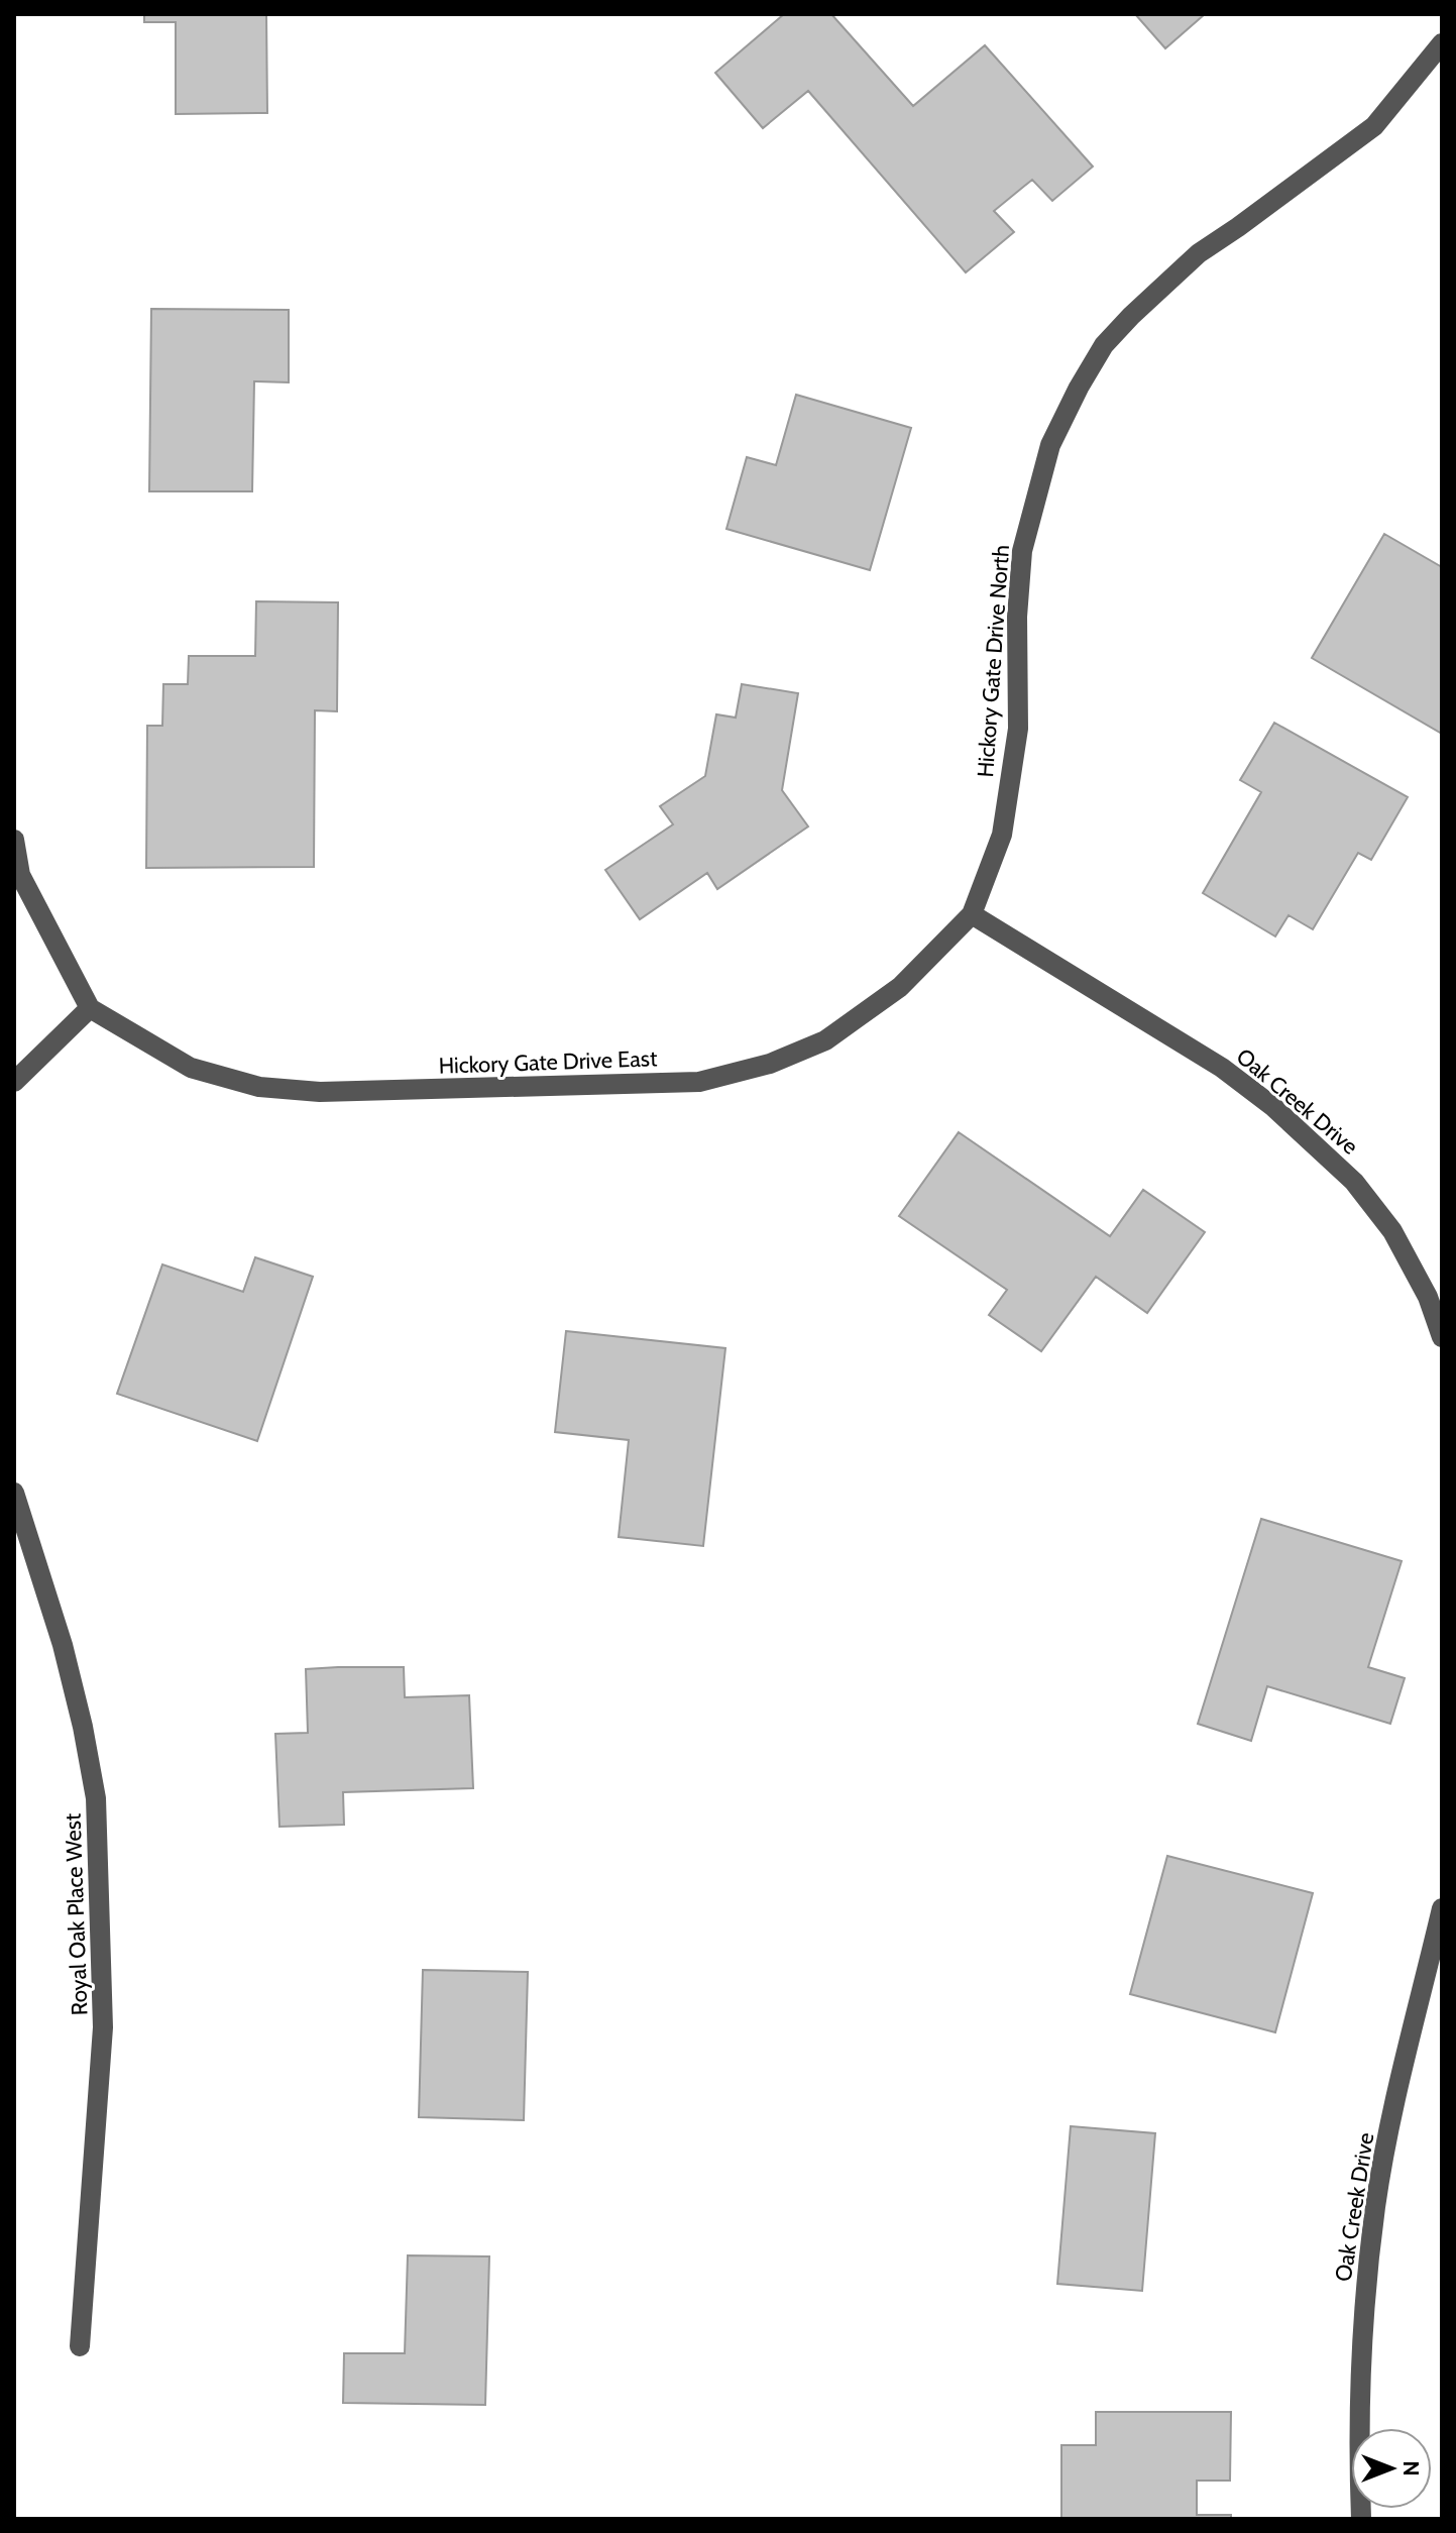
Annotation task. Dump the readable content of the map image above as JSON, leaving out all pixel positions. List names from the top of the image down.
{
  "streets": {
    "street": [
      "Hickory Gate Drive North",
      "Hickory Gate Drive East",
      "Oak Creek Drive",
      "Royal Oak Place West"
    ]
  },
  "crossings": [
    ["Hickory Gate Drive North", "Hickory Gate Drive East"],
    ["Hickory Gate Drive North", "Oak Creek Drive"],
    ["Hickory Gate Drive East", "Oak Creek Drive"]
  ],
  "north": "right"
}
